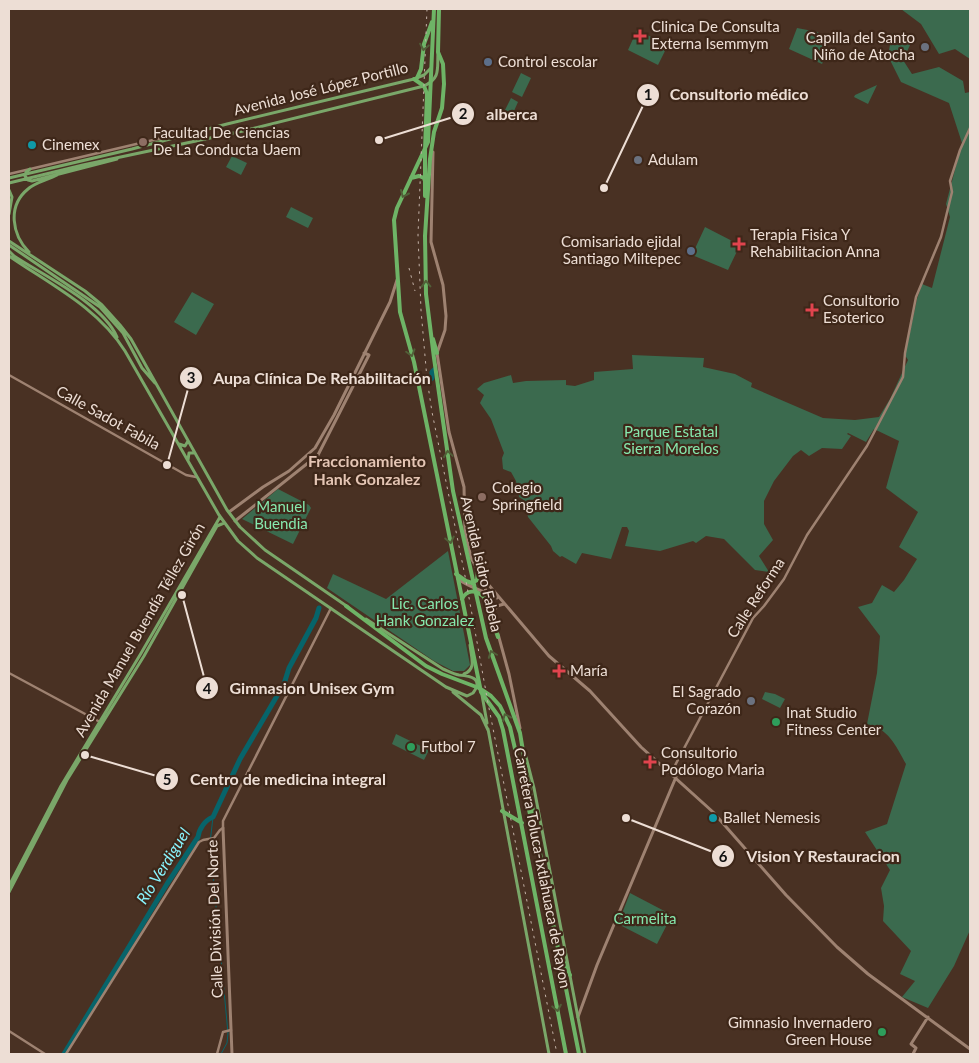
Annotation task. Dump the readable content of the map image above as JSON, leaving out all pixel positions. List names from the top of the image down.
{
  "streets": {
    "highway": ["Avenida Isidro Fabela", "Carretera Toluca-Ixtlahuaca de Rayon"],
    "main road": ["Avenida José López Portillo", "Avenida Manuel Buendía Téllez Girón", "Calle División Del Norte"],
    "street": ["Calle Sadot Fabila", "Calle Reforma"]
  },
  "crossings": [
    ["Avenida José López Portillo", "Avenida Isidro Fabela"],
    ["Avenida Isidro Fabela", "Carretera Toluca-Ixtlahuaca de Rayon"]
  ],
  "districts": ["Fraccionamiento Hank Gonzalez"],
  "water": ["Río Verdiguel"],
  "parks": [
    "Parque Estatal Sierra Morelos",
    "Manuel Buendia",
    "Lic. Carlos Hank Gonzalez",
    "Carmelita"
  ],
  "places": {
    "health": [
      "Clinica De Consulta Externa Isemmym",
      "Terapia Fisica Y Rehabilitacion Anna",
      "Consultorio Esoterico",
      "María",
      "Consultorio Podólogo Maria"
    ],
    "other": [
      "Capilla del Santo Niño de Atocha",
      "Control escolar",
      "alberca",
      "Facultad De Ciencias De La Conducta Uaem",
      "Cinemex",
      "Adulam",
      "Consultorio médico",
      "Comisariado ejidal Santiago Miltepec",
      "Aupa Clínica De Rehabilitación",
      "Colegio Springfield",
      "Gimnasion Unisex Gym",
      "El Sagrado Corazón",
      "Inat Studio Fitness Center",
      "Futbol 7",
      "Centro de medicina integral",
      "Vision Y Restauracion",
      "Ballet Nemesis",
      "Gimnasio Invernadero Green House"
    ]
  }
}
